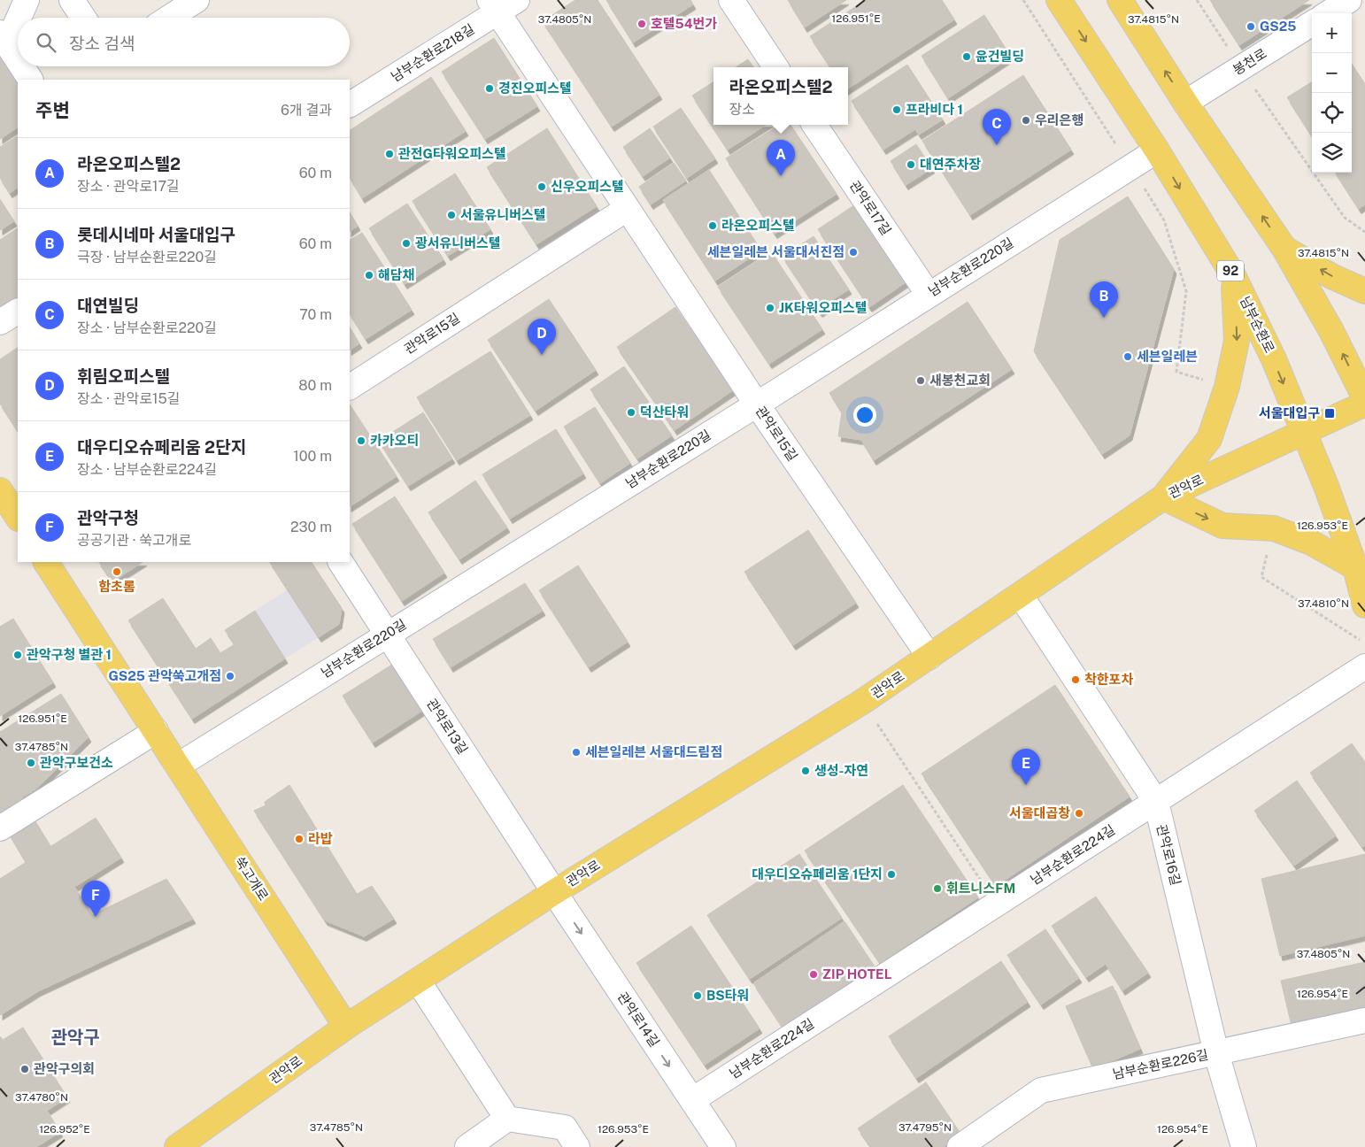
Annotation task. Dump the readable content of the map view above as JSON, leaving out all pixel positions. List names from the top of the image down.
{
  "streets": {
    "main road": [
      "92",
      "남부순환로",
      "관악로",
      "쑥고개로"
    ],
    "street": [
      "남부순환로218길",
      "봉천로",
      "관악로17길",
      "남부순환로220길",
      "관악로15길",
      "관악로13길",
      "남부순환로224길",
      "관악로16길",
      "관악로14길",
      "남부순환로226길"
    ]
  },
  "crossings": [
    ["남부순환로218길", "관악로15길"],
    ["관악로17길", "남부순환로220길"],
    ["남부순환로220길", "남부순환로"],
    ["남부순환로220길", "관악로15길"],
    ["남부순환로220길", "관악로13길"],
    ["남부순환로220길", "쑥고개로"],
    ["남부순환로", "관악로"],
    ["관악로15길", "관악로"],
    ["관악로", "관악로13길"],
    ["관악로", "관악로16길"],
    ["관악로", "쑥고개로"],
    ["관악로", "관악로14길"],
    ["관악로13길", "관악로14길"],
    ["남부순환로224길", "관악로16길"],
    ["남부순환로224길", "관악로14길"],
    ["관악로16길", "남부순환로226길"]
  ],
  "districts": ["관악구"],
  "places": {
    "other": [
      "호텔54번가",
      "GS25",
      "윤건빌딩",
      "경진오피스텔",
      "프라비다 1",
      "우리은행",
      "관전G타워오피스텔",
      "대연주차장",
      "신우오피스텔",
      "서울유니버스텔",
      "라온오피스텔",
      "광서유니버스텔",
      "세븐일레븐 서울대서진점",
      "해담채",
      "JK타워오피스텔",
      "세븐일레븐",
      "새봉천교회",
      "덕산타워",
      "카카오티",
      "함초롬",
      "관악구청 별관 1",
      "GS25 관악쑥고개점",
      "착한포차",
      "세븐일레븐 서울대드림점",
      "관악구보건소",
      "생성-자연",
      "서울대곱창",
      "라밥",
      "대우디오슈페리움 1단지",
      "휘트니스FM",
      "ZIP HOTEL",
      "BS타워",
      "관악구의회"
    ],
    "transit": ["서울대입구"]
  },
  "page": {
    "map_buttons": ["+", "−"],
    "search": "장소 검색",
    "popup": ["라온오피스텔2", "장소"],
    "heading": ["주변", "6개 결과"],
    "pins": [
      "C",
      "A",
      "B",
      "D",
      "E",
      "F"
    ],
    "list": [
      {
        "mark": "A",
        "name": "라온오피스텔2",
        "note": "장소 · 관악로17길",
        "value": "60 m"
      },
      {
        "mark": "B",
        "name": "롯데시네마 서울대입구",
        "note": "극장 · 남부순환로220길",
        "value": "60 m"
      },
      {
        "mark": "C",
        "name": "대연빌딩",
        "note": "장소 · 남부순환로220길",
        "value": "70 m"
      },
      {
        "mark": "D",
        "name": "휘림오피스텔",
        "note": "장소 · 관악로15길",
        "value": "80 m"
      },
      {
        "mark": "E",
        "name": "대우디오슈페리움 2단지",
        "note": "장소 · 남부순환로224길",
        "value": "100 m"
      },
      {
        "mark": "F",
        "name": "관악구청",
        "note": "공공기관 · 쑥고개로",
        "value": "230 m"
      }
    ]
  },
  "coordinates": [
    "126.951°E",
    "37.4805°N",
    "37.4815°N",
    "126.953°E",
    "37.4810°N",
    "37.4785°N",
    "126.954°E",
    "37.4780°N",
    "37.4795°N",
    "126.952°E"
  ]
}
